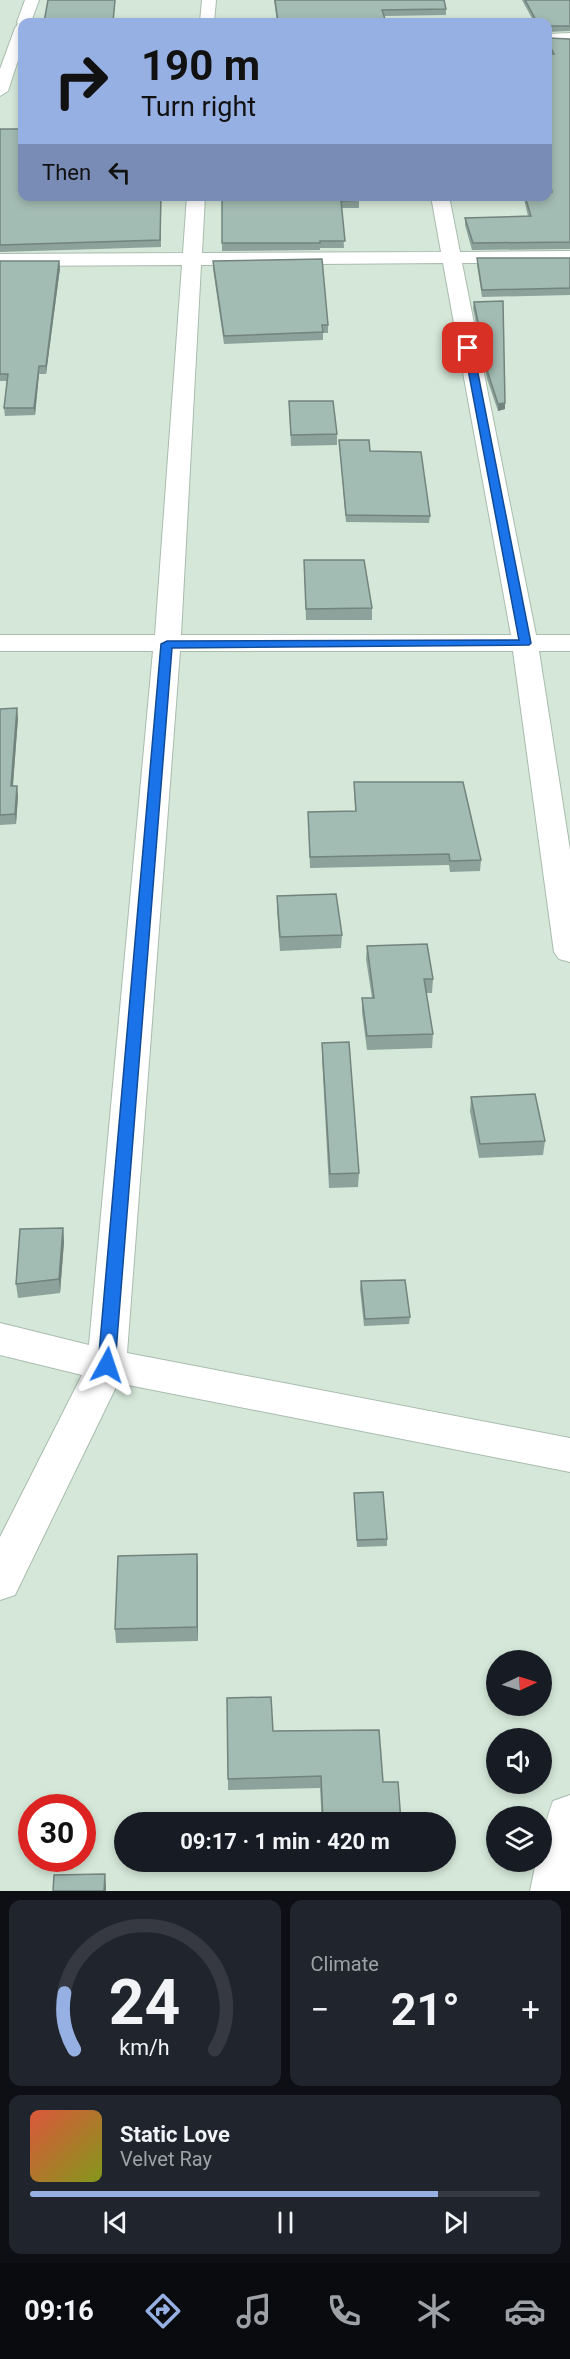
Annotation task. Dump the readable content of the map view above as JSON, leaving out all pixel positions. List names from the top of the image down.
{
  "north": "right",
  "page": {
    "turn": ["190 m", "Turn right"],
    "then": "Then",
    "limit": "30",
    "trip": "09:17 · 1 min · 420 m",
    "tile": "Climate",
    "heat": ["−", "21°", "+"],
    "song": ["Static Love", "Velvet Ray"],
    "tabs": "09:16",
    "gauge": ["24", "km/h"]
  }
}
